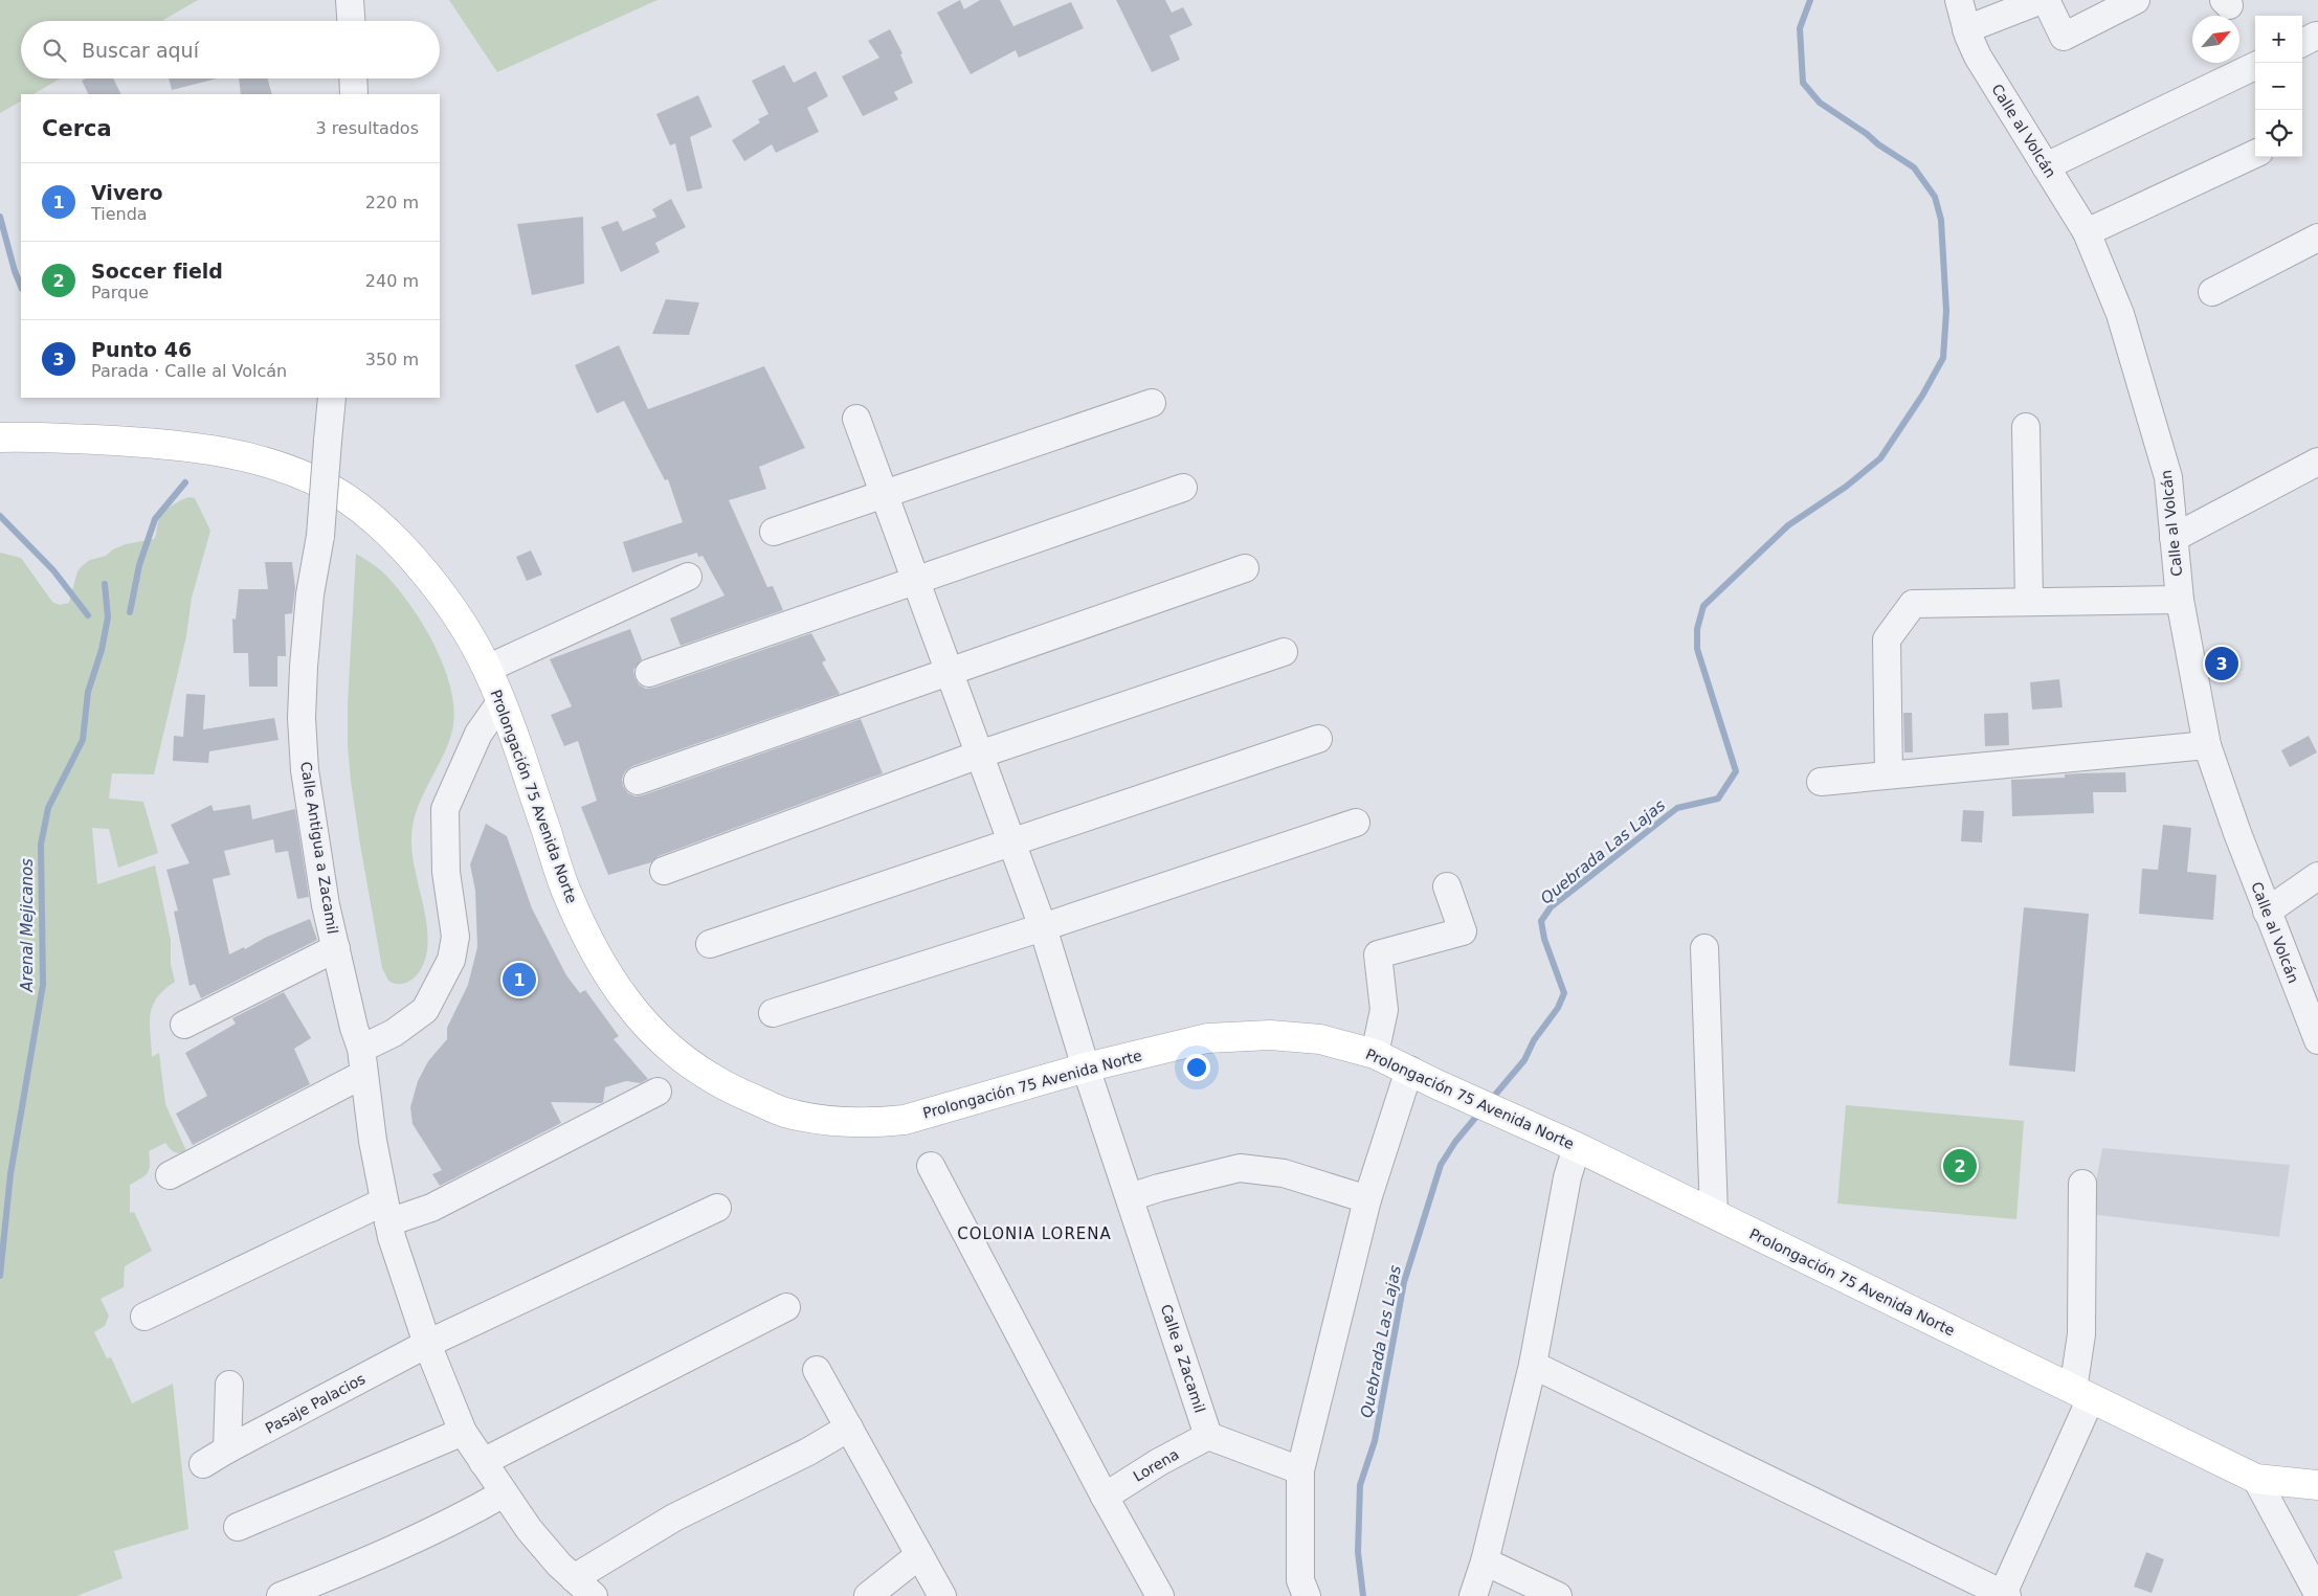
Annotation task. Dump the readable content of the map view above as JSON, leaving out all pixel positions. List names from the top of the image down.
{
  "streets": {
    "main road": ["Prolongación 75 Avenida Norte"],
    "street": [
      "Calle al Volcán",
      "Calle Antigua a Zacamil",
      "Calle a Zacamil",
      "Pasaje Palacios",
      "Lorena"
    ]
  },
  "crossings": [
    ["Prolongación 75 Avenida Norte", "Calle a Zacamil"],
    ["Calle Antigua a Zacamil", "Pasaje Palacios"],
    ["Calle a Zacamil", "Lorena"]
  ],
  "districts": ["COLONIA LORENA"],
  "water": ["Quebrada Las Lajas", "Arenal Mejicanos"],
  "north": "top right",
  "page": {
    "map_buttons": ["+", "−"],
    "search": "Buscar aquí",
    "heading": ["Cerca", "3 resultados"],
    "list": [
      {
        "mark": "1",
        "name": "Vivero",
        "note": "Tienda",
        "value": "220 m"
      },
      {
        "mark": "2",
        "name": "Soccer field",
        "note": "Parque",
        "value": "240 m"
      },
      {
        "mark": "3",
        "name": "Punto 46",
        "note": "Parada · Calle al Volcán",
        "value": "350 m"
      }
    ],
    "pins": ["3", "1", "2"]
  }
}
